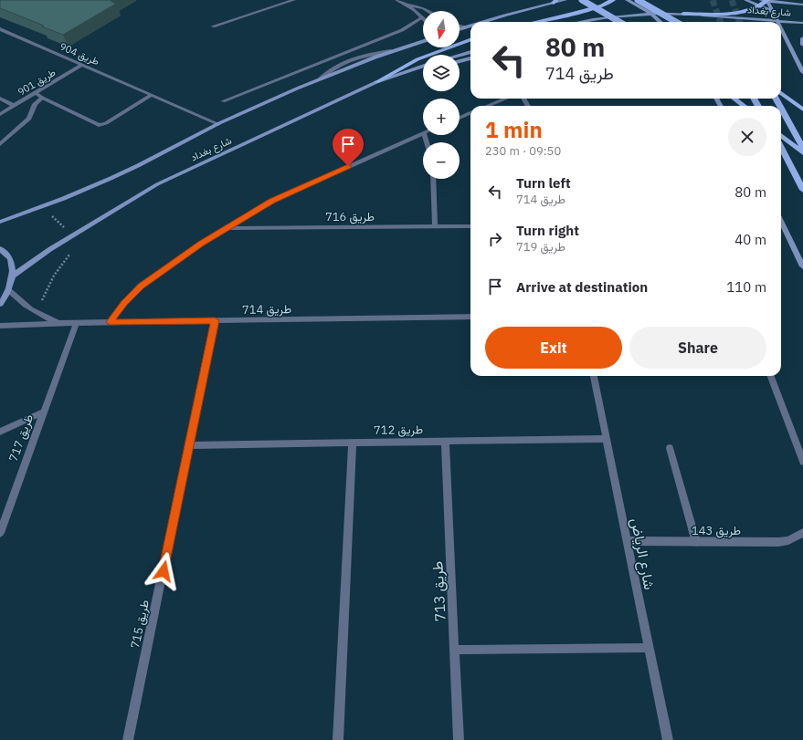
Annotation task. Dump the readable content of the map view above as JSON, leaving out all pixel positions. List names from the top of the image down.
{
  "streets": {
    "main road": ["شارع بغداد"],
    "street": [
      "طريق 904",
      "طريق 901",
      "طريق 716",
      "طريق 714",
      "طريق 712",
      "طريق 717",
      "طريق 143",
      "شارع الرياض",
      "طريق 713",
      "طريق 715"
    ]
  },
  "crossings": [
    ["شارع بغداد", "طريق 904"],
    ["طريق 904", "طريق 901"],
    ["طريق 714", "طريق 717"],
    ["طريق 714", "طريق 715"],
    ["طريق 712", "شارع الرياض"],
    ["طريق 712", "طريق 713"],
    ["طريق 712", "طريق 715"],
    ["طريق 143", "شارع الرياض"]
  ],
  "north": "bottom",
  "page": {
    "map_buttons": ["+", "−"],
    "turn": ["80 m", "طريق 714"],
    "heading": ["1 min", "230 m · 09:50"],
    "list": [
      {
        "name": "Turn left",
        "note": "طريق 714",
        "value": "80 m"
      },
      {
        "name": "Turn right",
        "note": "طريق 719",
        "value": "40 m"
      },
      {
        "name": "Arrive at destination",
        "value": "110 m"
      }
    ],
    "buttons": ["Exit", "Share"]
  }
}
